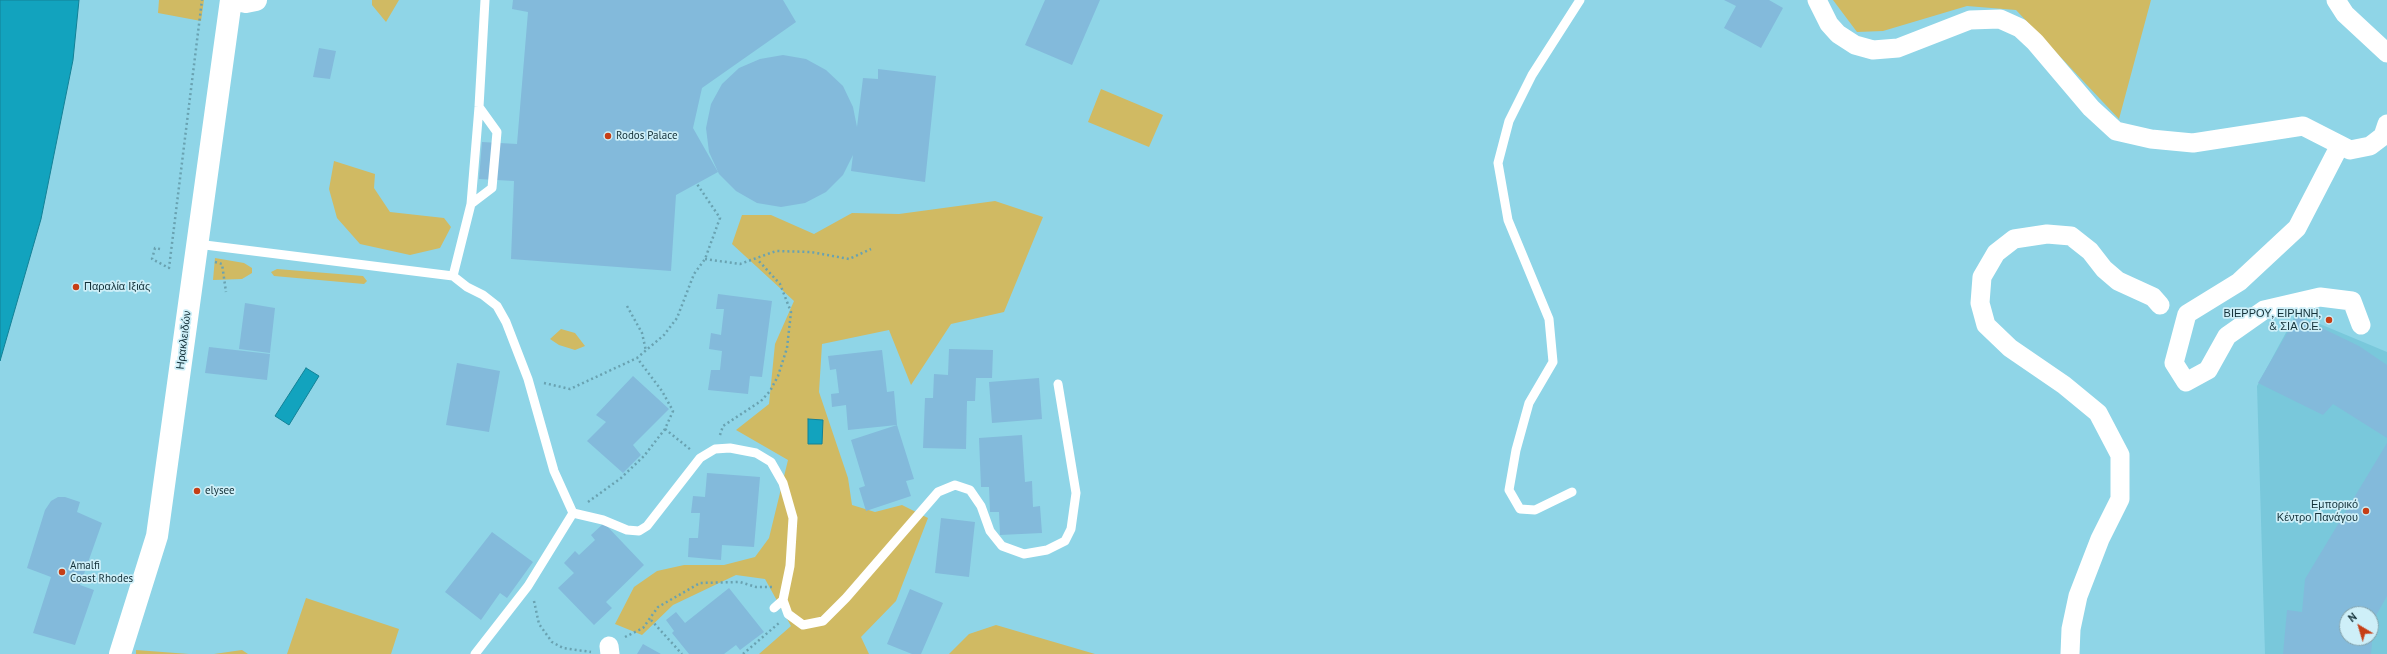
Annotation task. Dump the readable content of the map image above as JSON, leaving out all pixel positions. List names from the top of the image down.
{
  "streets": {
    "main road": ["Ηρακλειδών"]
  },
  "places": [
    "Rodos Palace",
    "Παραλία Ιξιάς",
    "ΒΙΕΡΡΟΥ, ΕΙΡΗΝΗ, & ΣΙΑ Ο.Ε.",
    "elysee",
    "Εμπορικό Κέντρο Πανάγου",
    "Amalfi Coast Rhodes"
  ],
  "north": "top left"
}
